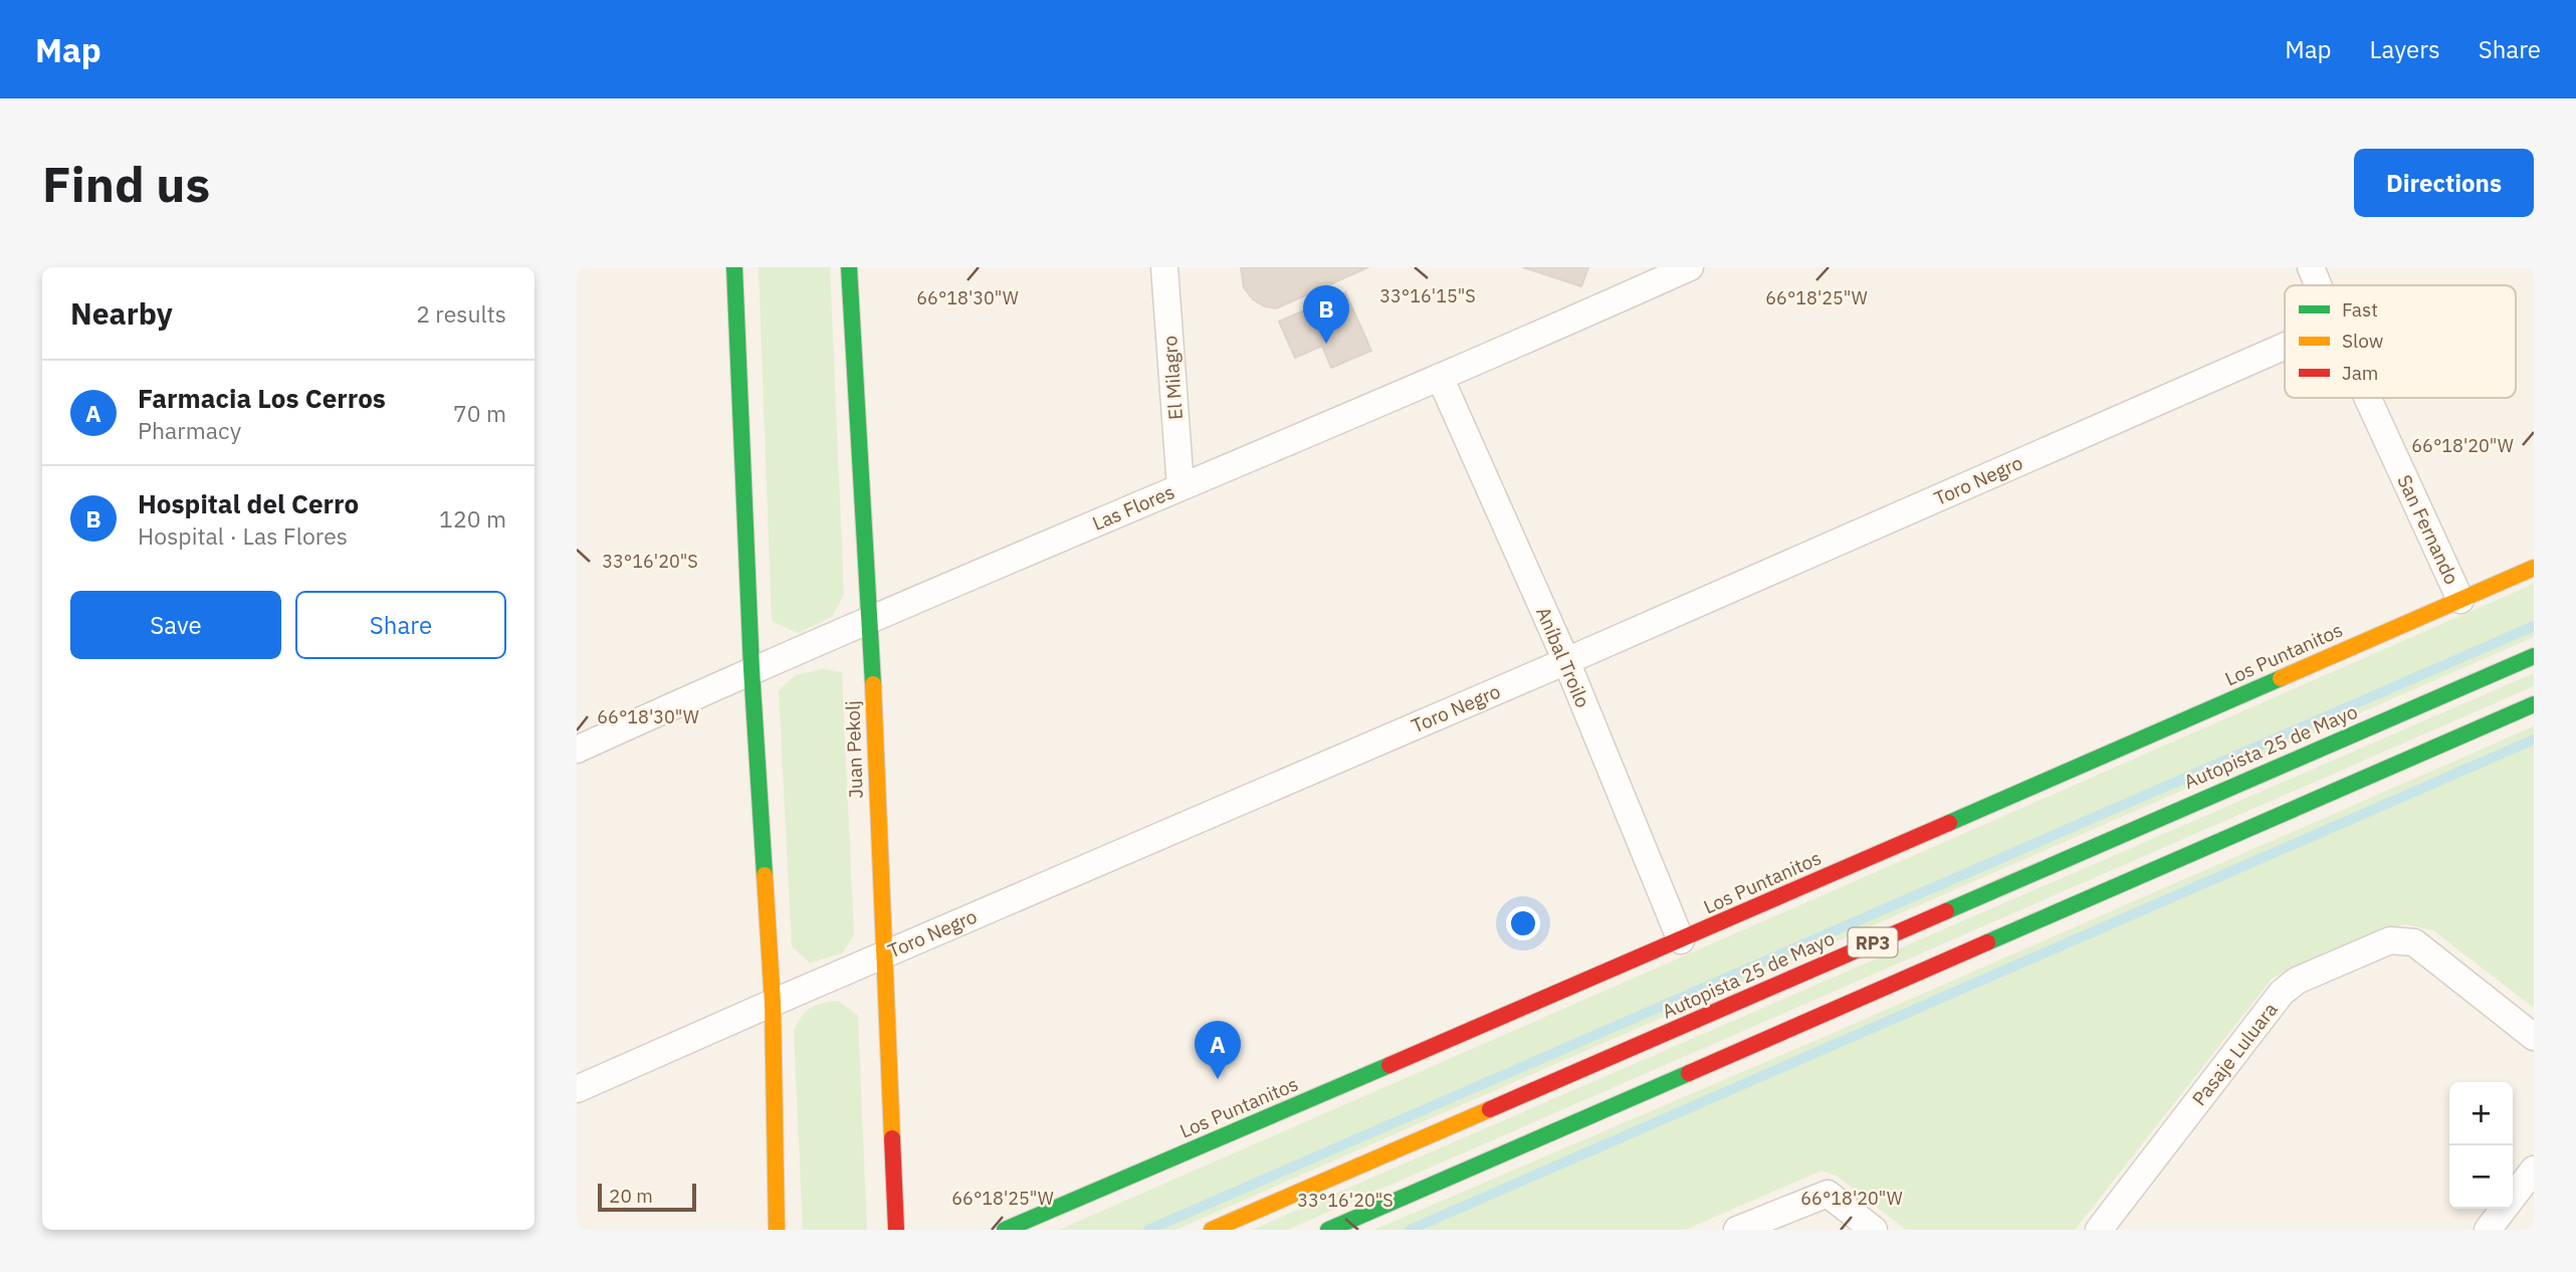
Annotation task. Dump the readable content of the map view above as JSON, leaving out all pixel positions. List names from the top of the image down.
{
  "streets": {
    "street": [
      "El Milagro",
      "Toro Negro",
      "Las Flores",
      "San Fernando",
      "Los Puntanitos",
      "Aníbal Troilo",
      "Autopista 25 de Mayo",
      "Juan Pekolj",
      "RP3",
      "Pasaje Luluara"
    ]
  },
  "crossings": [
    ["El Milagro", "Las Flores"],
    ["Toro Negro", "Aníbal Troilo"],
    ["Toro Negro", "Juan Pekolj"],
    ["Las Flores", "Aníbal Troilo"],
    ["Las Flores", "Juan Pekolj"],
    ["San Fernando", "Los Puntanitos"],
    ["Los Puntanitos", "Aníbal Troilo"]
  ],
  "legend": ["Fast", "Slow", "Jam"],
  "scale_bar": "20 m",
  "page": {
    "header": "Map",
    "nav": ["Map", "Layers", "Share"],
    "buttons": [
      "Directions",
      ["Save", "Share"]
    ],
    "title": "Find us",
    "heading": ["Nearby", "2 results"],
    "pins": ["B", "A"],
    "list": [
      {
        "mark": "A",
        "name": "Farmacia Los Cerros",
        "note": "Pharmacy",
        "value": "70 m"
      },
      {
        "mark": "B",
        "name": "Hospital del Cerro",
        "note": "Hospital · Las Flores",
        "value": "120 m"
      }
    ],
    "map_buttons": ["+", "−"],
    "scale": "20 m"
  },
  "coordinates": [
    "33°16'15\"S",
    "66°18'30\"W",
    "66°18'25\"W",
    "66°18'20\"W",
    "33°16'20\"S"
  ]
}
